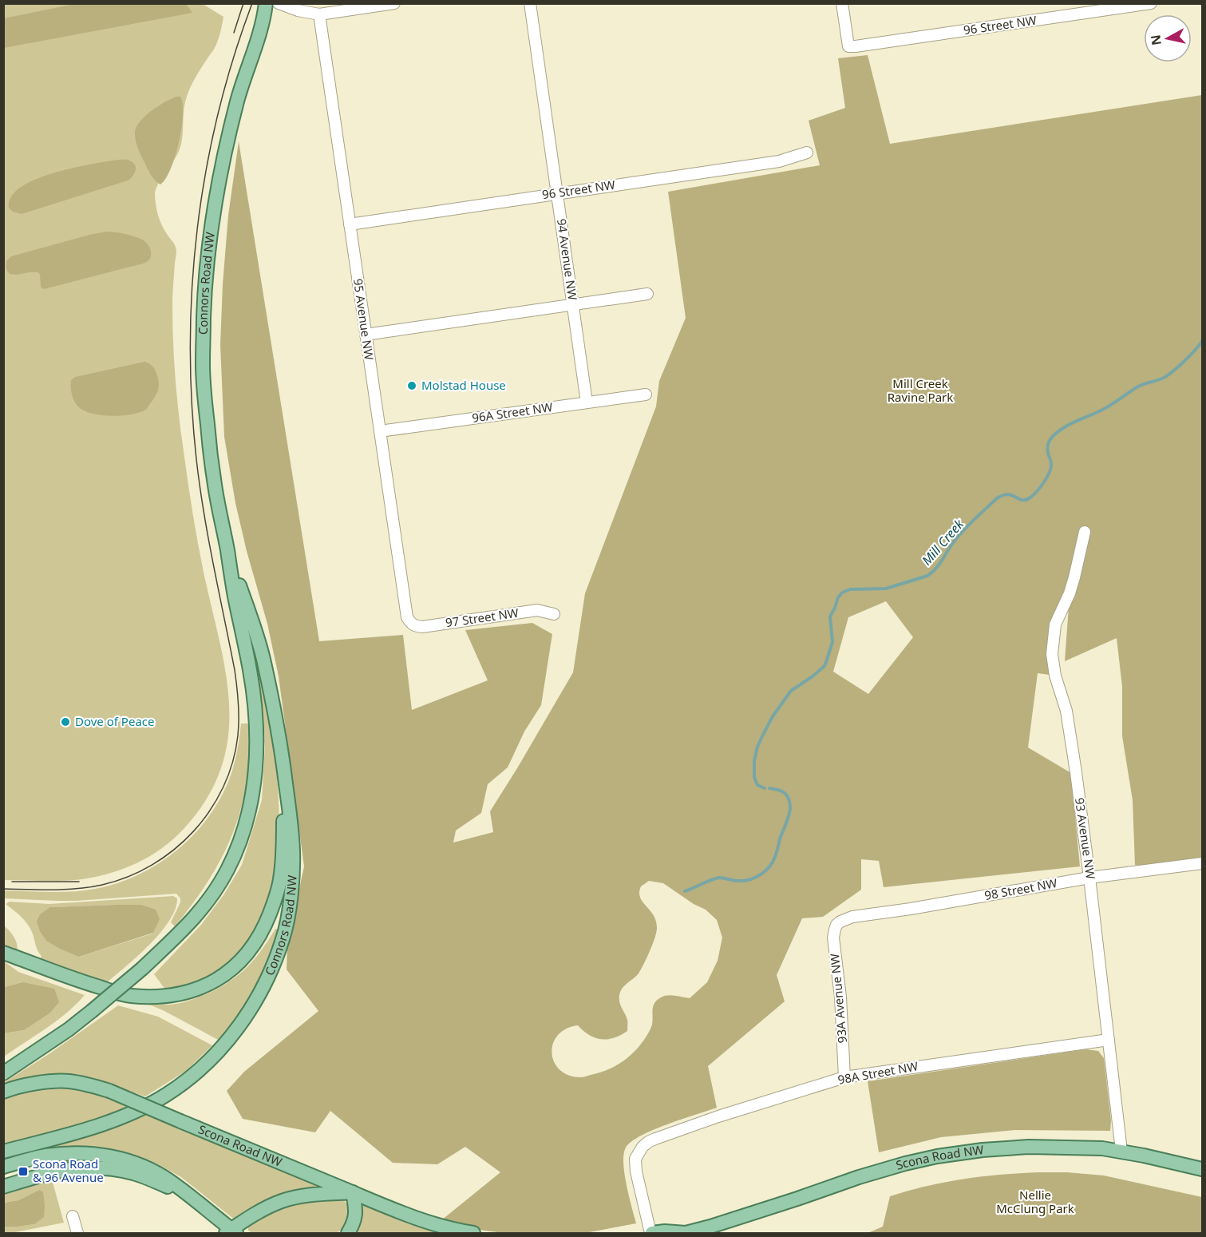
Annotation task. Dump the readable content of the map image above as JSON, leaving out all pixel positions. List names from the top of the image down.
{
  "streets": {
    "main road": ["Connors Road NW", "Scona Road NW"],
    "street": [
      "96 Street NW",
      "94 Avenue NW",
      "95 Avenue NW",
      "96A Street NW",
      "97 Street NW",
      "93 Avenue NW",
      "98 Street NW",
      "93A Avenue NW",
      "98A Street NW"
    ]
  },
  "crossings": [
    ["96 Street NW", "94 Avenue NW"],
    ["96 Street NW", "95 Avenue NW"],
    ["94 Avenue NW", "96A Street NW"],
    ["95 Avenue NW", "96A Street NW"],
    ["95 Avenue NW", "97 Street NW"],
    ["93 Avenue NW", "98 Street NW"],
    ["93 Avenue NW", "98A Street NW"],
    ["93 Avenue NW", "Scona Road NW"],
    ["98 Street NW", "93A Avenue NW"],
    ["93A Avenue NW", "98A Street NW"],
    ["98A Street NW", "Scona Road NW"]
  ],
  "water": ["Mill Creek"],
  "parks": ["Mill Creek Ravine Park", "Nellie McClung Park"],
  "places": {
    "other": ["Molstad House", "Dove of Peace"],
    "transit": ["Scona Road & 96 Avenue"]
  },
  "north": "left"
}
